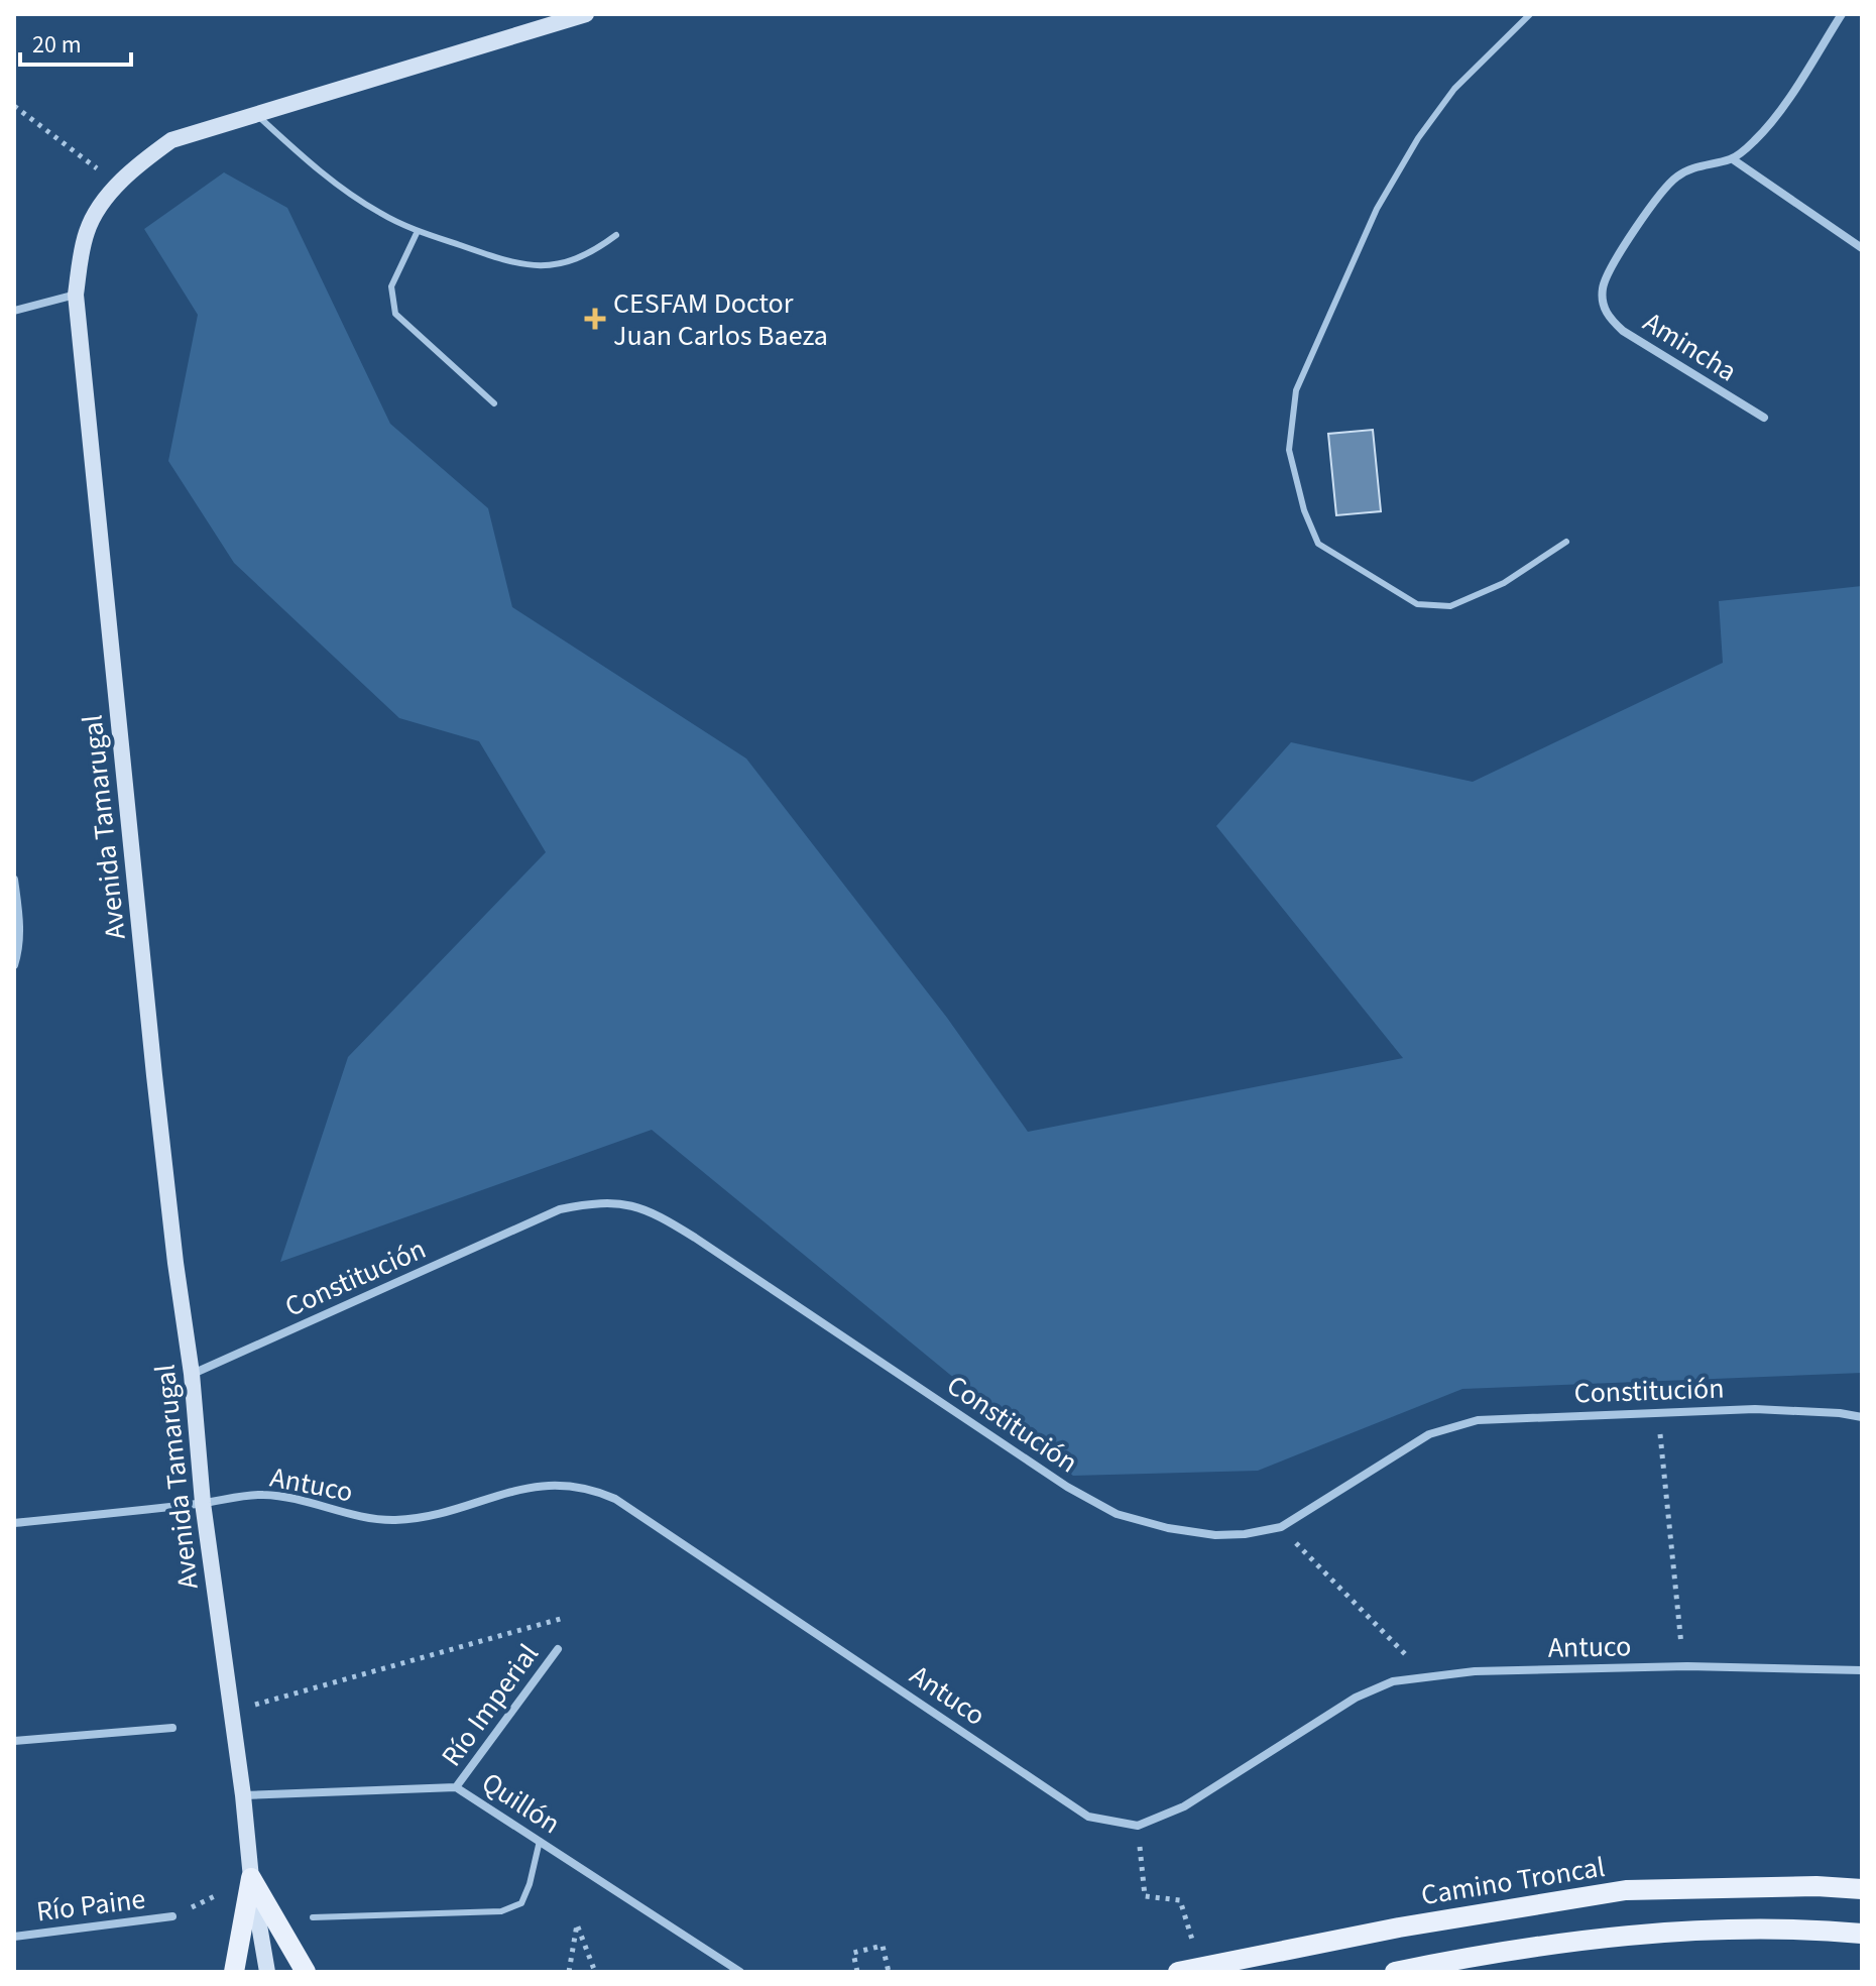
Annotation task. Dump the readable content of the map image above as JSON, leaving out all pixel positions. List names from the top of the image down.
{
  "streets": {
    "main road": ["Camino Troncal"],
    "street": [
      "Amincha",
      "Avenida Tamarugal",
      "Constitución",
      "Antuco",
      "Río Imperial",
      "Quillón",
      "Río Paine"
    ]
  },
  "crossings": [
    ["Avenida Tamarugal", "Constitución"],
    ["Avenida Tamarugal", "Antuco"],
    ["Avenida Tamarugal", "Quillón"],
    ["Río Imperial", "Quillón"]
  ],
  "places": {
    "health": ["CESFAM Doctor Juan Carlos Baeza"]
  },
  "scale_bar": "20 m"
}
